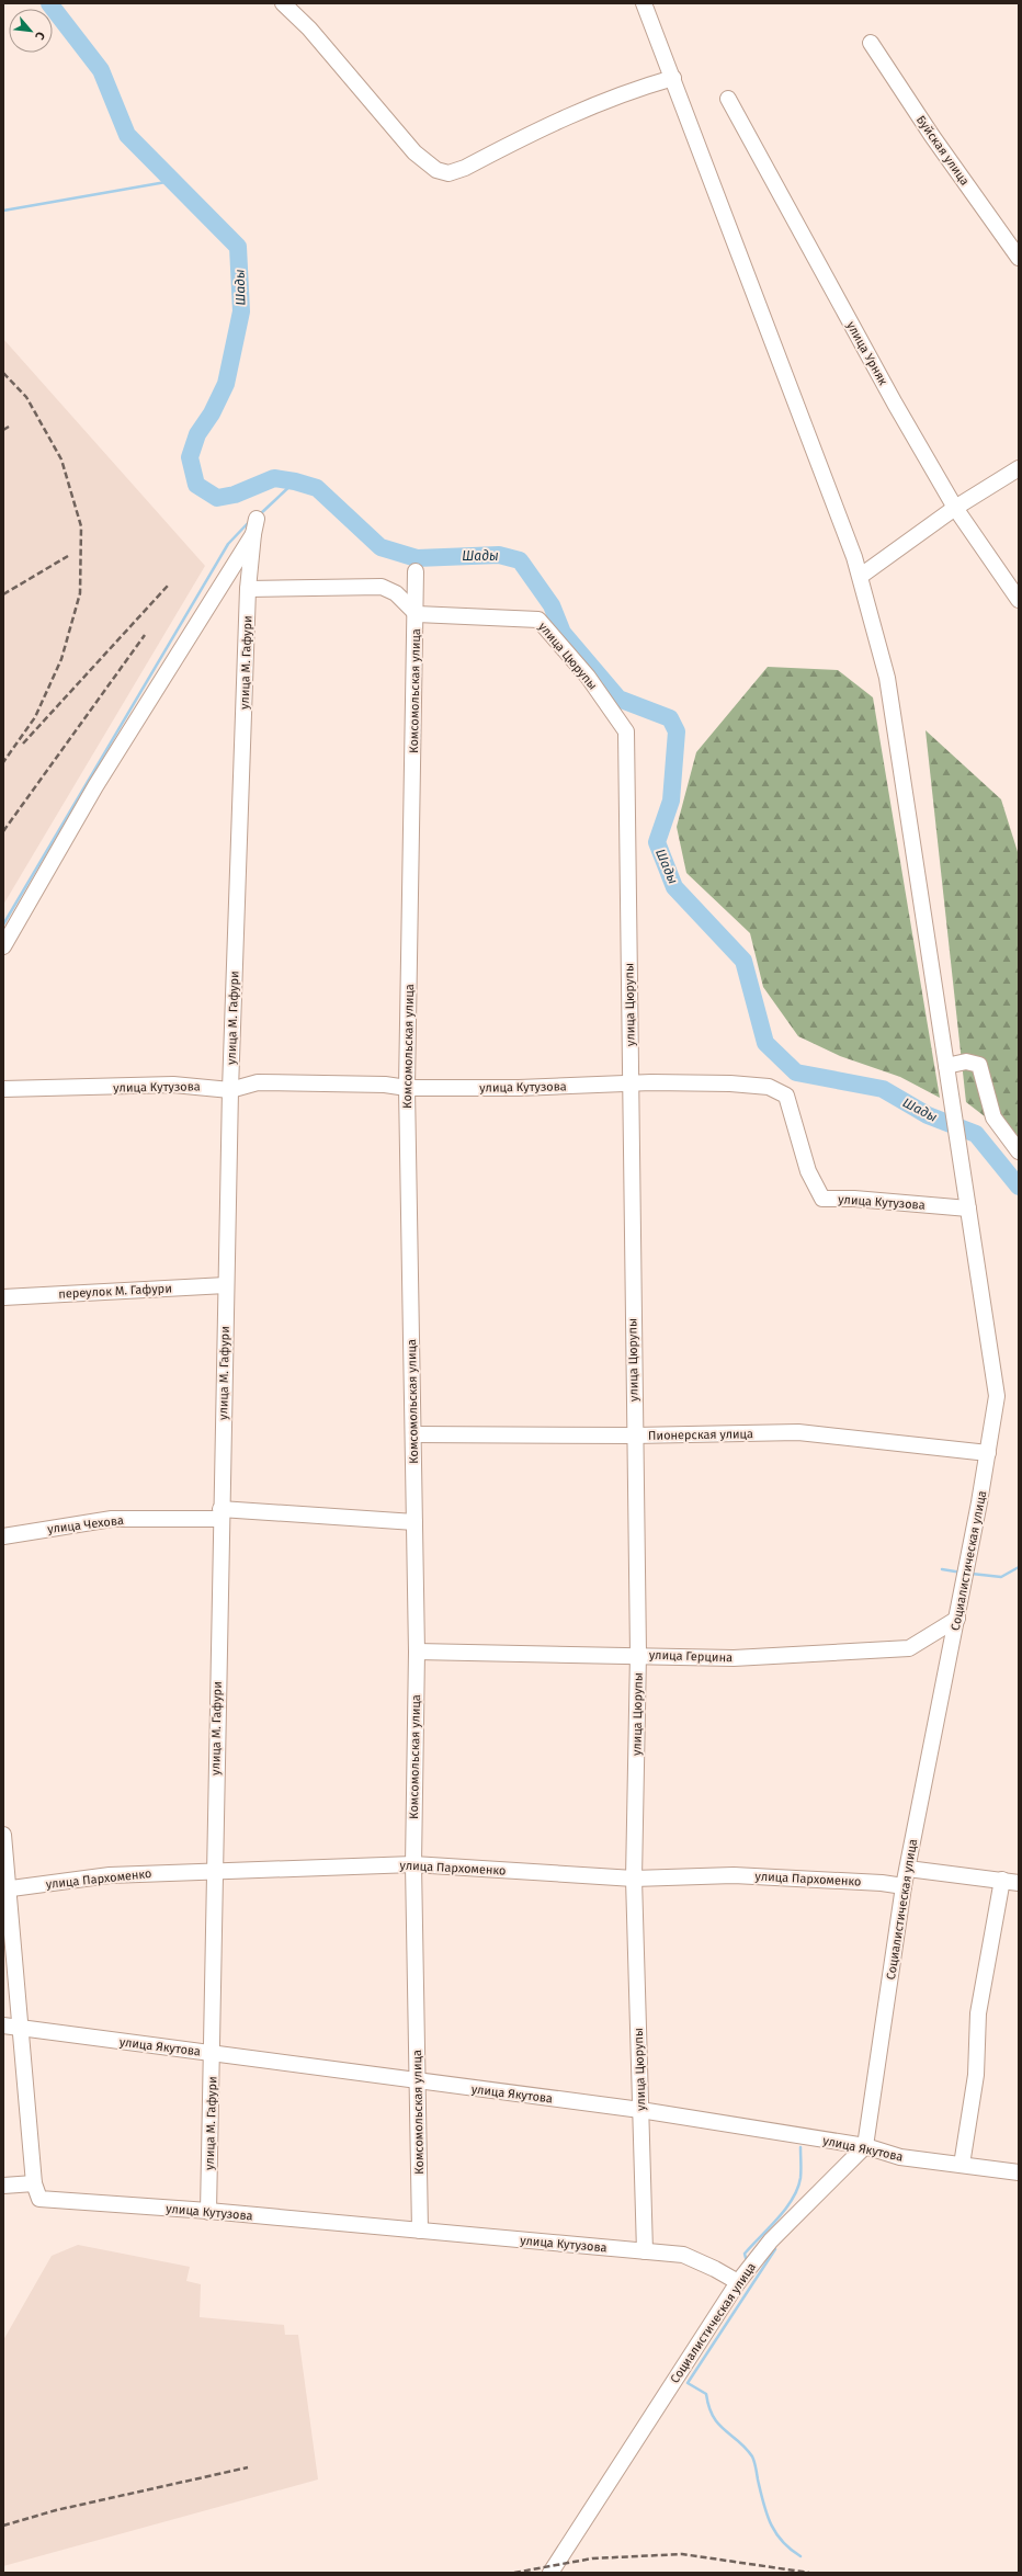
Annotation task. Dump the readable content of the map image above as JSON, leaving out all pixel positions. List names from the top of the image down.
{
  "streets": {
    "street": [
      "Буйская улица",
      "улица Урняк",
      "улица Цюрупы",
      "улица М. Гафури",
      "Комсомольская улица",
      "улица Кутузова",
      "переулок М. Гафури",
      "Пионерская улица",
      "улица Чехова",
      "Социалистическая улица",
      "улица Герцина",
      "улица Пархоменко",
      "улица Якутова"
    ]
  },
  "crossings": [
    ["улица Цюрупы", "Комсомольская улица"],
    ["улица Цюрупы", "улица Кутузова"],
    ["улица Цюрупы", "Пионерская улица"],
    ["улица Цюрупы", "улица Герцина"],
    ["улица Цюрупы", "улица Пархоменко"],
    ["улица Цюрупы", "улица Якутова"],
    ["улица М. Гафури", "улица Кутузова"],
    ["улица М. Гафури", "переулок М. Гафури"],
    ["улица М. Гафури", "улица Чехова"],
    ["улица М. Гафури", "улица Пархоменко"],
    ["улица М. Гафури", "улица Якутова"],
    ["Комсомольская улица", "улица Кутузова"],
    ["Комсомольская улица", "Пионерская улица"],
    ["Комсомольская улица", "улица Чехова"],
    ["Комсомольская улица", "улица Герцина"],
    ["Комсомольская улица", "улица Пархоменко"],
    ["Комсомольская улица", "улица Якутова"],
    ["улица Кутузова", "Социалистическая улица"],
    ["улица Кутузова", "улица Пархоменко"],
    ["улица Кутузова", "улица Якутова"],
    ["Пионерская улица", "Социалистическая улица"],
    ["Социалистическая улица", "улица Герцина"],
    ["Социалистическая улица", "улица Пархоменко"],
    ["Социалистическая улица", "улица Якутова"]
  ],
  "water": ["Шады"],
  "north": "bottom right"
}
